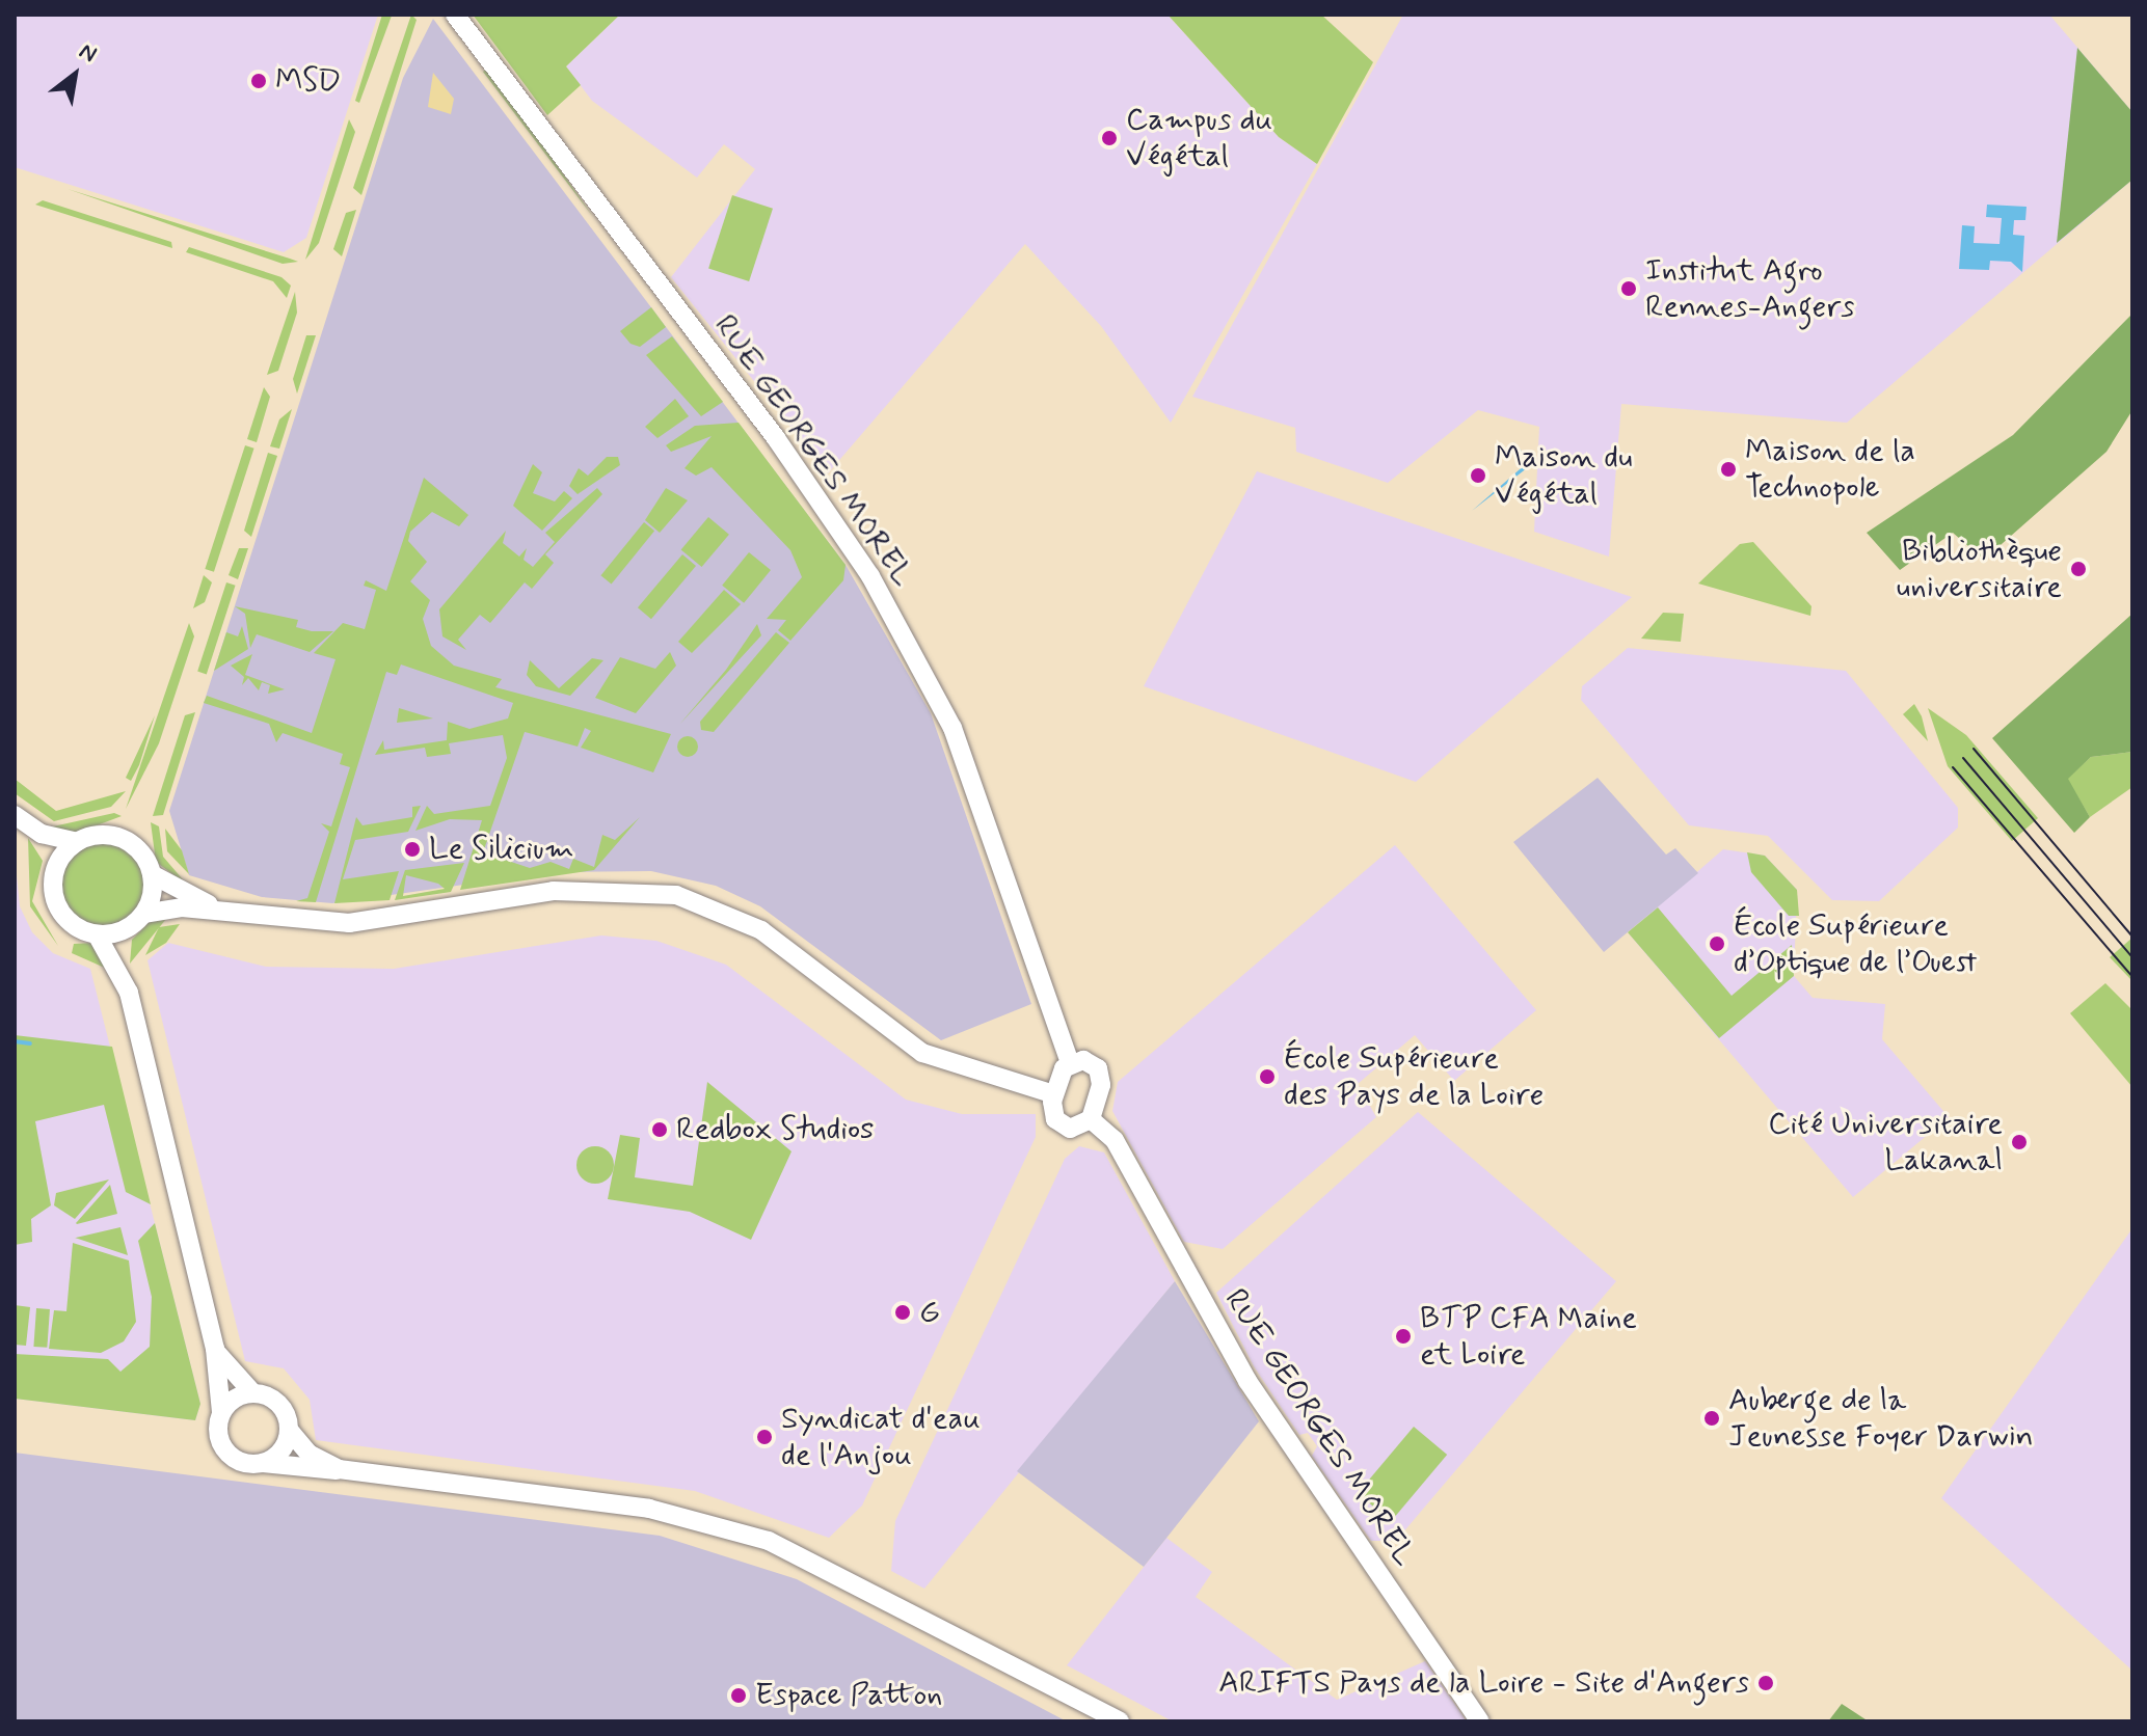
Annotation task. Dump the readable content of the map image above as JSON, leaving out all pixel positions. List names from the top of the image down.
{
  "streets": {
    "street": ["RUE GEORGES MOREL"]
  },
  "places": [
    "MSD",
    "Campus du Végétal",
    "Institut Agro Rennes-Angers",
    "Maison de la Technopole",
    "Maison du Végétal",
    "Bibliothèque universitaire",
    "Le Silicium",
    "École Supérieure d’Optique de l’Ouest",
    "École Supérieure des Pays de la Loire",
    "Redbox Studios",
    "Cité Universitaire Lakanal",
    "G",
    "BTP CFA Maine et Loire",
    "Auberge de la Jeunesse Foyer Darwin",
    "Syndicat d'eau de l'Anjou",
    "ARIFTS Pays de la Loire - Site d'Angers",
    "Espace Patton"
  ],
  "north": "top right"
}
